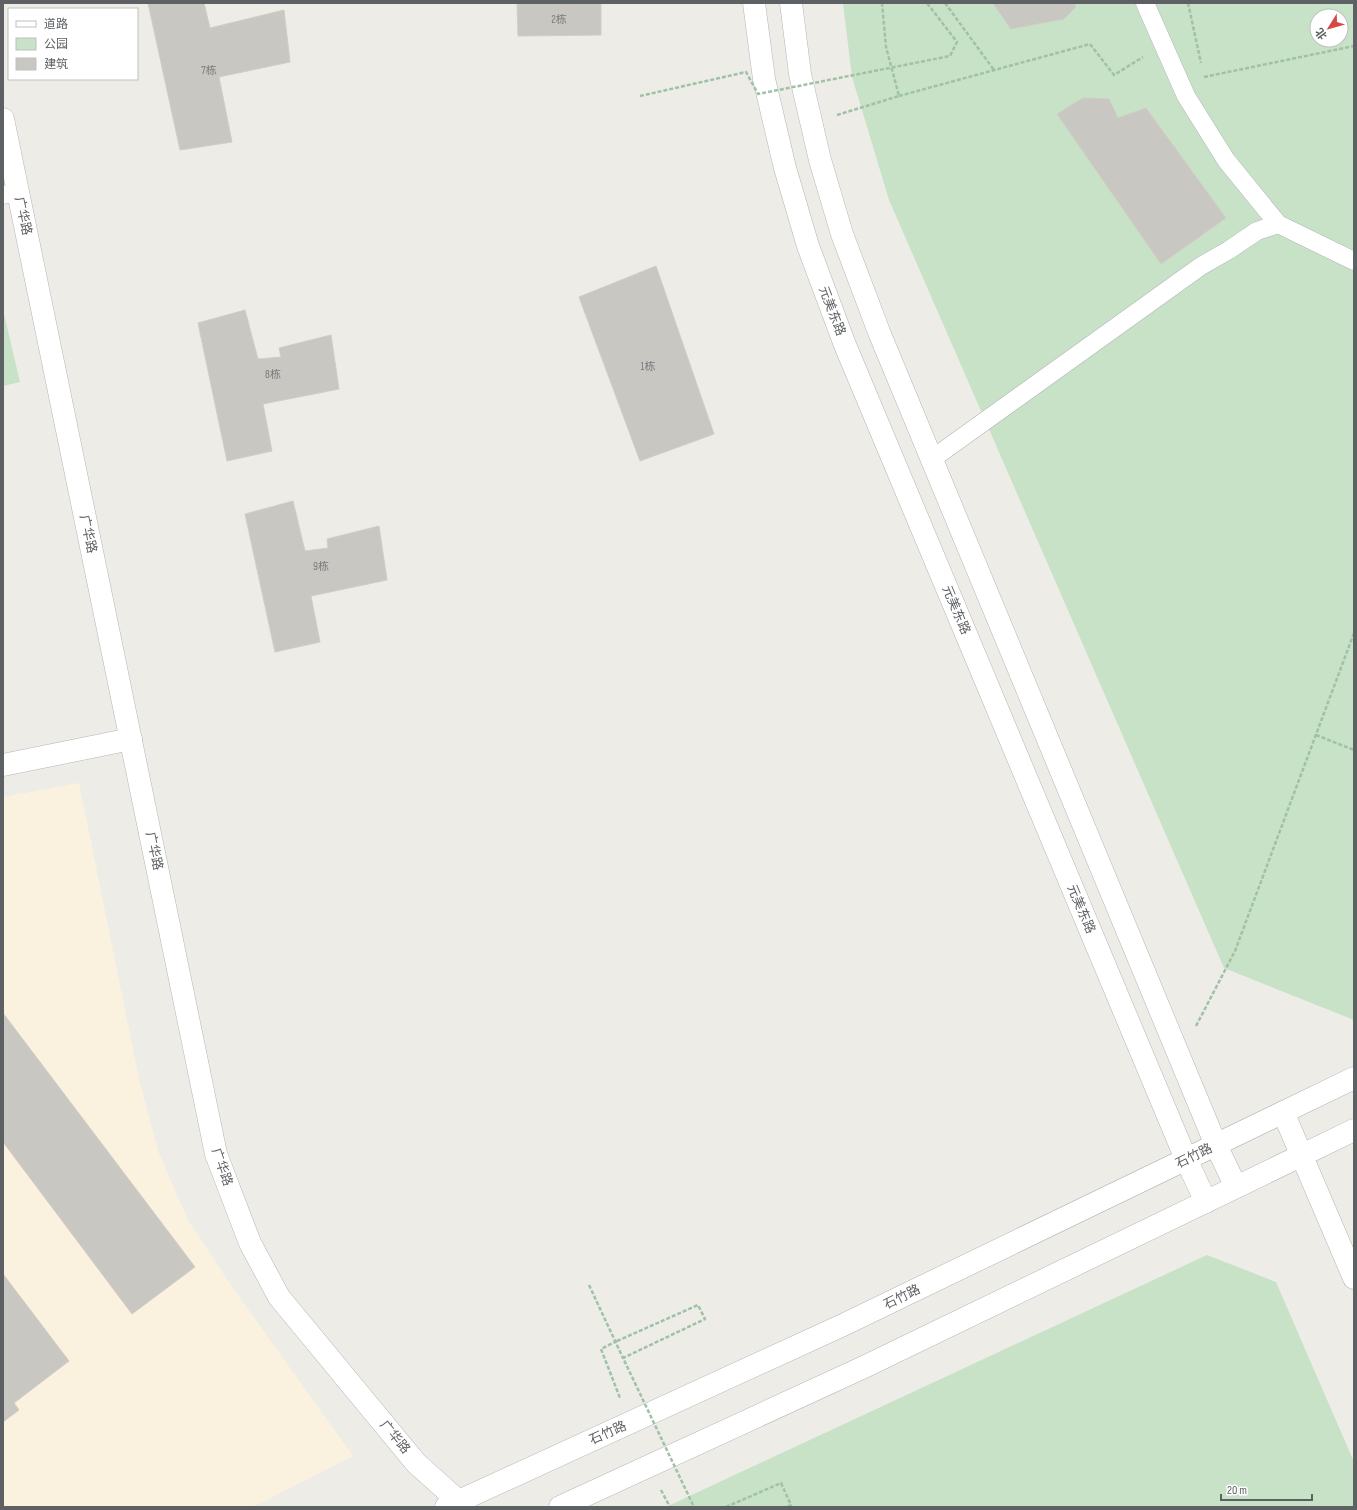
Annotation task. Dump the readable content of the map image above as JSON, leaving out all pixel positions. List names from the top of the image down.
{
  "streets": {
    "street": ["广华路", "元美东路", "石竹路"]
  },
  "crossings": [
    ["广华路", "石竹路"],
    ["元美东路", "石竹路"]
  ],
  "house_numbers": [
    "2栋",
    "7栋",
    "1栋",
    "8栋",
    "9栋"
  ],
  "legend": ["道路", "公园", "建筑"],
  "scale_bar": "20 m",
  "north": "bottom left"
}
